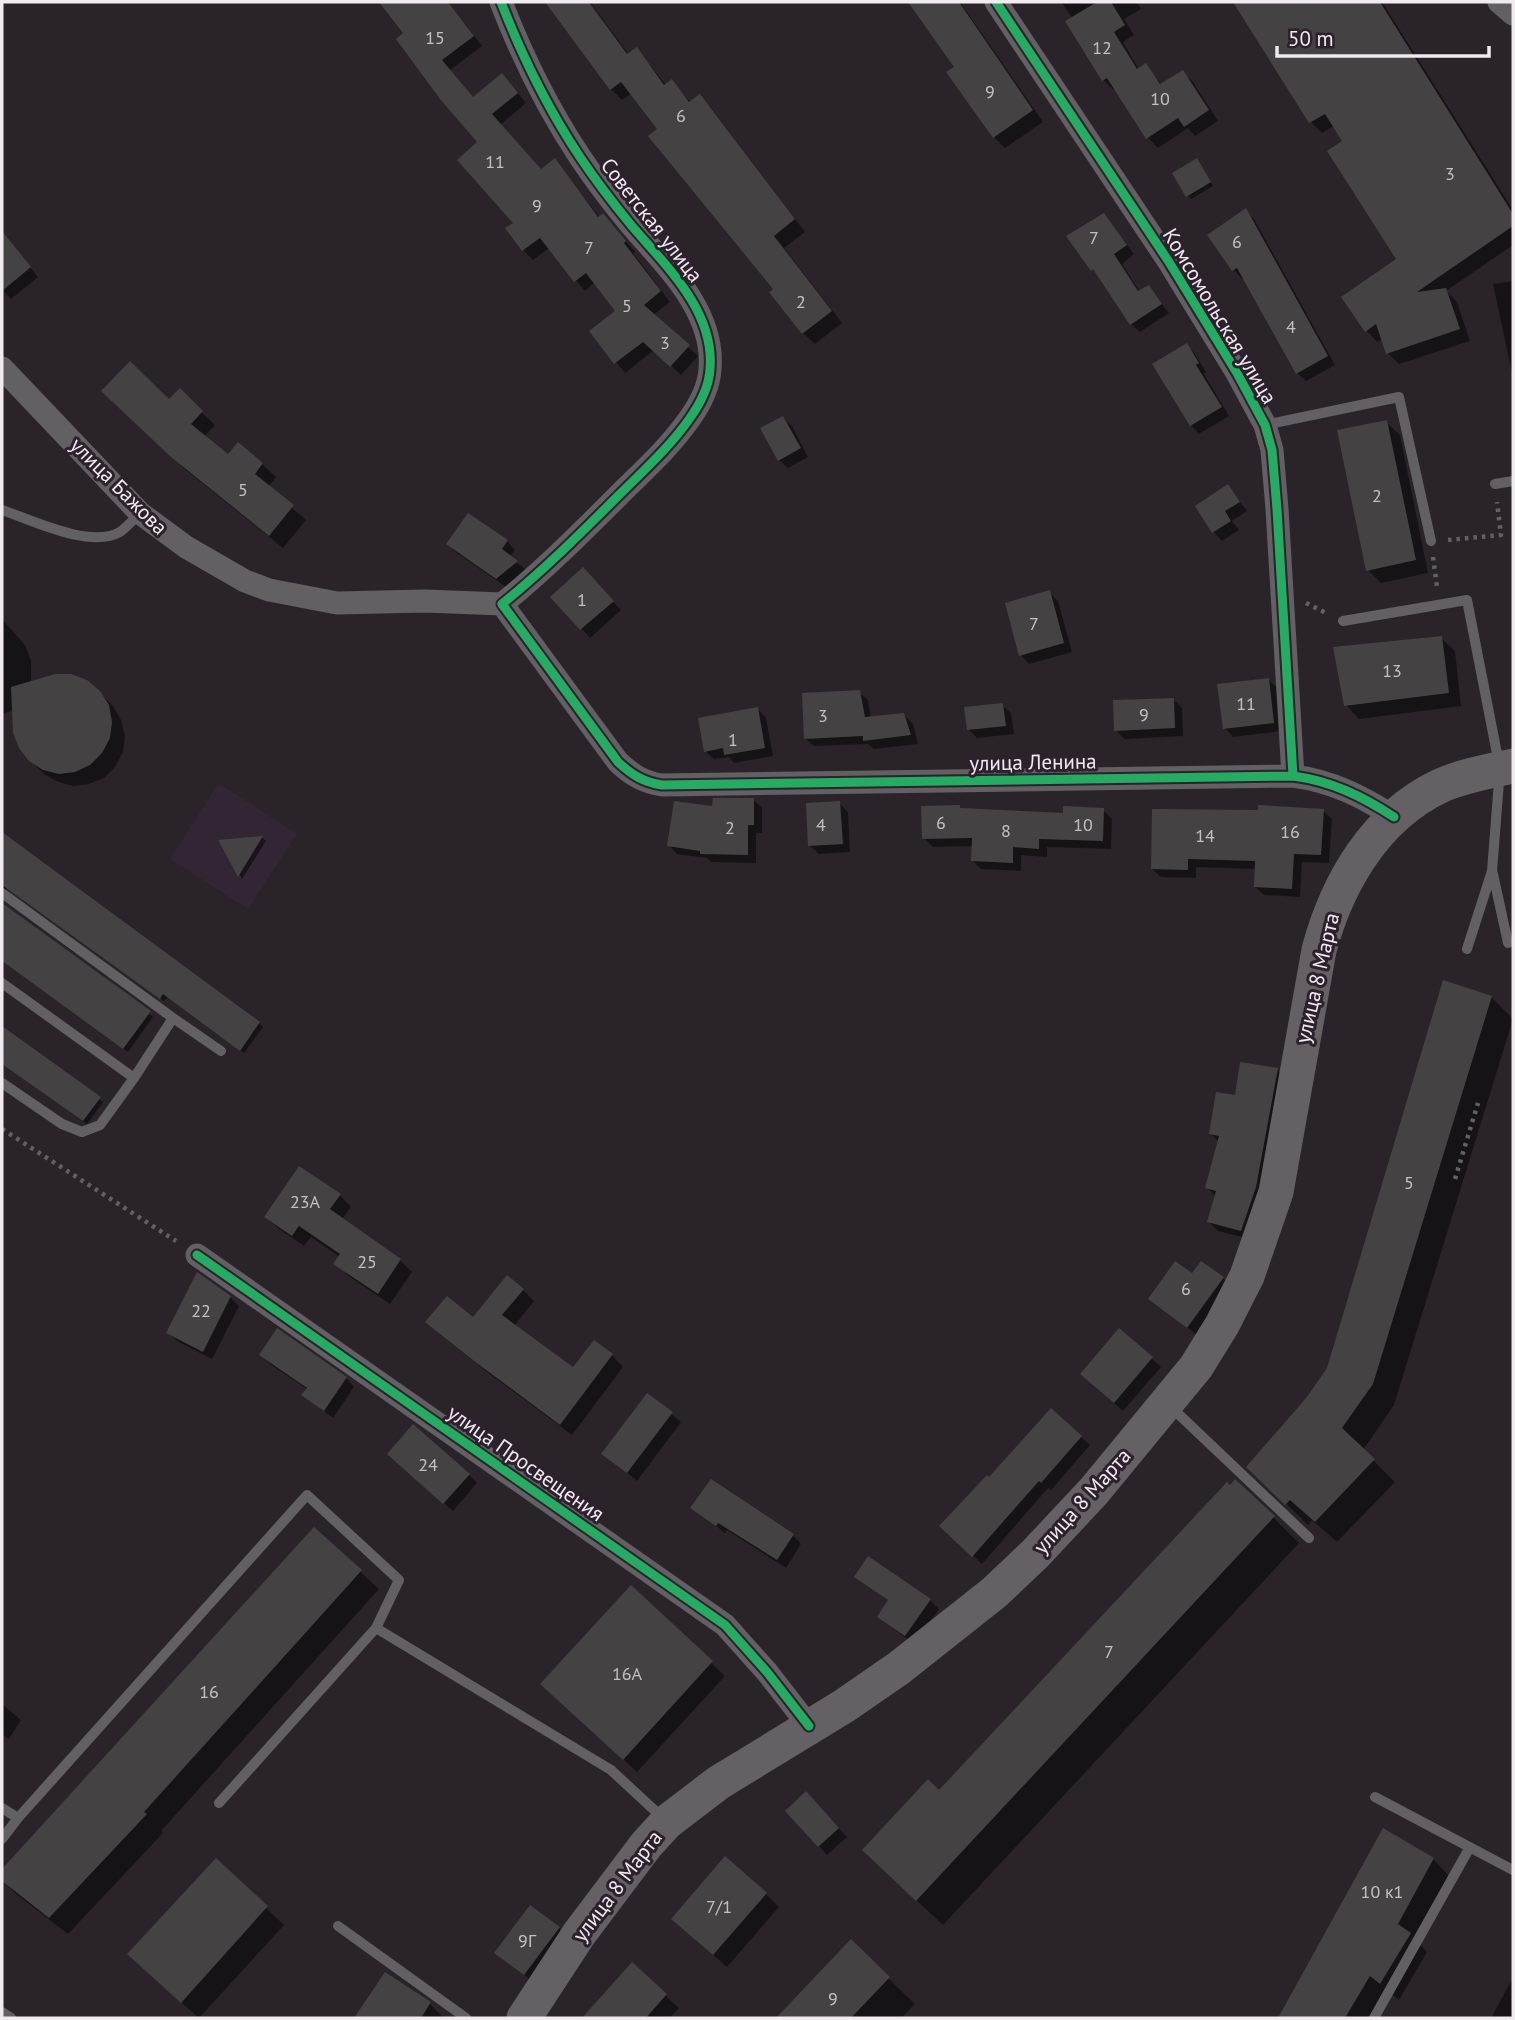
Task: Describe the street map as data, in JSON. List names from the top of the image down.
{
  "streets": {
    "main road": ["улица 8 Марта"],
    "street": [
      "Советская улица",
      "Комсомольская улица",
      "улица Бажова",
      "улица Ленина",
      "улица Просвещения"
    ]
  },
  "crossings": [
    ["Советская улица", "улица Бажова"],
    ["Советская улица", "улица Ленина"],
    ["Комсомольская улица", "улица Ленина"],
    ["улица Бажова", "улица Ленина"],
    ["улица Ленина", "улица 8 Марта"],
    ["улица 8 Марта", "улица Просвещения"]
  ],
  "house_numbers": [
    "15",
    "12",
    "9",
    "10",
    "6",
    "11",
    "3",
    "9",
    "7",
    "6",
    "7",
    "2",
    "5",
    "4",
    "3",
    "5",
    "2",
    "1",
    "7",
    "13",
    "11",
    "9",
    "3",
    "1",
    "6",
    "4",
    "10",
    "2",
    "8",
    "16",
    "14",
    "5",
    "23А",
    "25",
    "6",
    "22",
    "24",
    "7",
    "16А",
    "16",
    "10 к1",
    "7/1",
    "9Г",
    "9"
  ],
  "scale_bar": "50 m"
}
